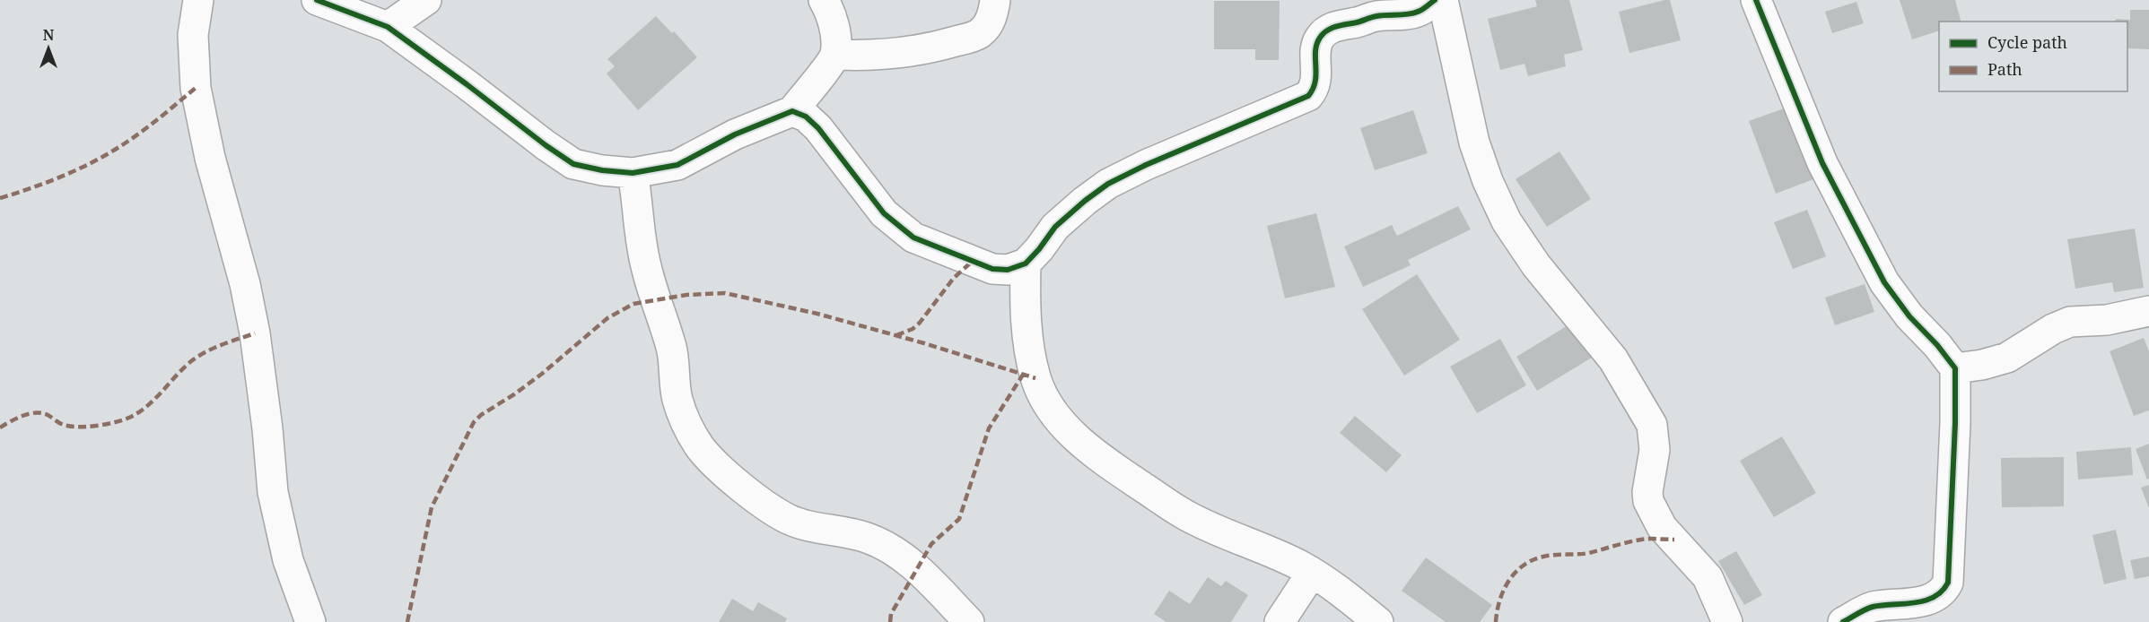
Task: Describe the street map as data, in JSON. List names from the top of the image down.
{
  "legend": ["Cycle path", "Path"],
  "north": "top"
}
